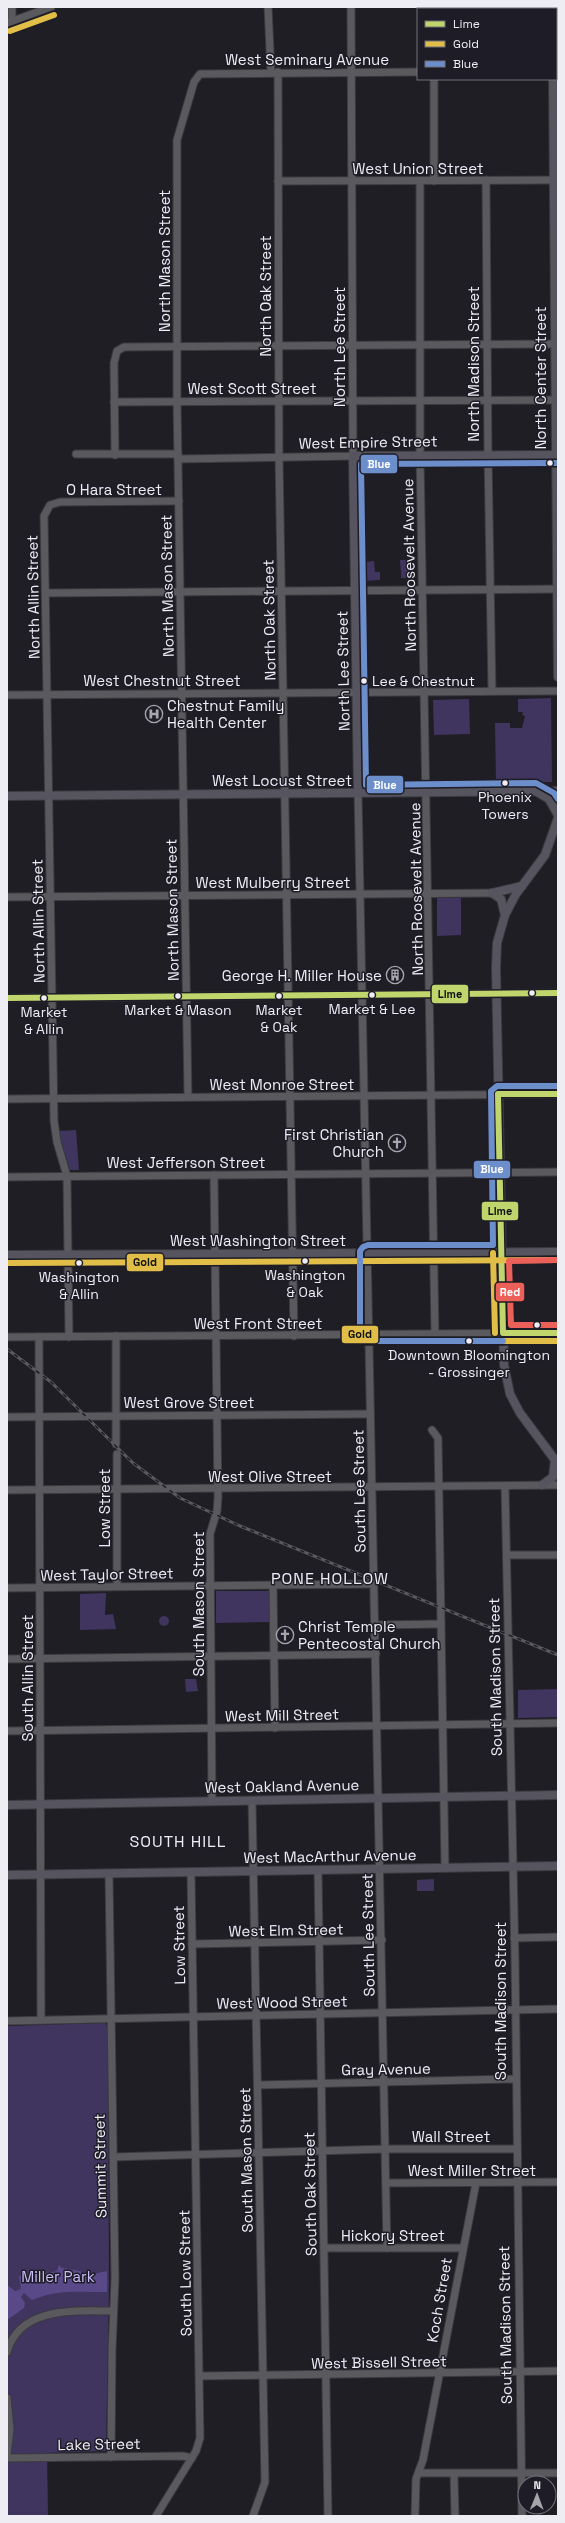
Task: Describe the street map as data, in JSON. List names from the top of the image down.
{
  "streets": {
    "main road": [
      "North Lee Street",
      "North Center Street",
      "West Empire Street",
      "West Locust Street",
      "West Washington Street",
      "West Oakland Avenue",
      "West MacArthur Avenue"
    ],
    "street": [
      "West Seminary Avenue",
      "West Union Street",
      "North Mason Street",
      "North Oak Street",
      "North Madison Street",
      "West Scott Street",
      "O Hara Street",
      "North Roosevelt Avenue",
      "North Allin Street",
      "West Chestnut Street",
      "West Mulberry Street",
      "West Monroe Street",
      "West Jefferson Street",
      "West Front Street",
      "West Grove Street",
      "West Olive Street",
      "South Lee Street",
      "Low Street",
      "West Taylor Street",
      "South Mason Street",
      "South Madison Street",
      "South Allin Street",
      "West Mill Street",
      "West Elm Street",
      "West Wood Street",
      "Gray Avenue",
      "Wall Street",
      "Summit Street",
      "West Miller Street",
      "South Oak Street",
      "Hickory Street",
      "South Low Street",
      "Koch Street",
      "West Bissell Street",
      "Lake Street"
    ]
  },
  "crossings": [
    ["West Seminary Avenue", "North Mason Street"],
    ["West Seminary Avenue", "North Oak Street"],
    ["West Seminary Avenue", "North Lee Street"],
    ["West Union Street", "North Oak Street"],
    ["West Union Street", "North Lee Street"],
    ["West Union Street", "North Madison Street"],
    ["West Union Street", "North Center Street"],
    ["West Union Street", "North Roosevelt Avenue"],
    ["North Mason Street", "West Scott Street"],
    ["North Mason Street", "West Empire Street"],
    ["North Mason Street", "O Hara Street"],
    ["North Mason Street", "West Chestnut Street"],
    ["North Mason Street", "West Locust Street"],
    ["North Mason Street", "West Mulberry Street"],
    ["North Mason Street", "West Monroe Street"],
    ["North Oak Street", "West Scott Street"],
    ["North Oak Street", "West Empire Street"],
    ["North Oak Street", "West Chestnut Street"],
    ["North Oak Street", "West Locust Street"],
    ["North Oak Street", "West Mulberry Street"],
    ["North Oak Street", "West Monroe Street"],
    ["North Oak Street", "West Jefferson Street"],
    ["North Oak Street", "West Washington Street"],
    ["North Oak Street", "West Front Street"],
    ["North Lee Street", "West Scott Street"],
    ["North Lee Street", "West Empire Street"],
    ["North Lee Street", "West Chestnut Street"],
    ["North Lee Street", "West Locust Street"],
    ["North Lee Street", "West Mulberry Street"],
    ["North Lee Street", "West Monroe Street"],
    ["North Lee Street", "West Jefferson Street"],
    ["North Lee Street", "West Washington Street"],
    ["North Lee Street", "West Front Street"],
    ["North Lee Street", "South Lee Street"],
    ["North Madison Street", "West Scott Street"],
    ["North Madison Street", "West Empire Street"],
    ["North Madison Street", "West Chestnut Street"],
    ["North Center Street", "West Scott Street"],
    ["North Center Street", "West Empire Street"],
    ["West Scott Street", "North Roosevelt Avenue"],
    ["West Empire Street", "North Roosevelt Avenue"],
    ["O Hara Street", "North Allin Street"],
    ["North Roosevelt Avenue", "West Chestnut Street"],
    ["North Roosevelt Avenue", "West Locust Street"],
    ["North Roosevelt Avenue", "West Mulberry Street"],
    ["North Roosevelt Avenue", "West Monroe Street"],
    ["North Roosevelt Avenue", "West Jefferson Street"],
    ["North Roosevelt Avenue", "West Washington Street"],
    ["North Roosevelt Avenue", "West Front Street"],
    ["North Allin Street", "West Chestnut Street"],
    ["North Allin Street", "West Locust Street"],
    ["North Allin Street", "West Mulberry Street"],
    ["North Allin Street", "West Monroe Street"],
    ["North Allin Street", "West Jefferson Street"],
    ["North Allin Street", "West Washington Street"],
    ["North Allin Street", "West Front Street"],
    ["West Front Street", "South Lee Street"],
    ["West Front Street", "South Mason Street"],
    ["West Front Street", "South Allin Street"],
    ["West Grove Street", "South Lee Street"],
    ["West Grove Street", "South Mason Street"],
    ["West Grove Street", "South Allin Street"],
    ["West Olive Street", "South Lee Street"],
    ["West Olive Street", "Low Street"],
    ["West Olive Street", "South Mason Street"],
    ["West Olive Street", "South Madison Street"],
    ["West Olive Street", "South Allin Street"],
    ["South Lee Street", "West Taylor Street"],
    ["South Lee Street", "West Mill Street"],
    ["South Lee Street", "West Oakland Avenue"],
    ["South Lee Street", "West MacArthur Avenue"],
    ["South Lee Street", "West Elm Street"],
    ["South Lee Street", "West Wood Street"],
    ["South Lee Street", "Gray Avenue"],
    ["South Lee Street", "Wall Street"],
    ["South Lee Street", "West Miller Street"],
    ["South Lee Street", "Hickory Street"],
    ["Low Street", "West Taylor Street"],
    ["Low Street", "West MacArthur Avenue"],
    ["Low Street", "West Elm Street"],
    ["Low Street", "West Wood Street"],
    ["Low Street", "South Low Street"],
    ["West Taylor Street", "South Mason Street"],
    ["West Taylor Street", "South Allin Street"],
    ["South Mason Street", "West Mill Street"],
    ["South Mason Street", "West Oakland Avenue"],
    ["South Mason Street", "West MacArthur Avenue"],
    ["South Mason Street", "West Elm Street"],
    ["South Mason Street", "West Wood Street"],
    ["South Mason Street", "Gray Avenue"],
    ["South Mason Street", "West Bissell Street"],
    ["South Madison Street", "West Mill Street"],
    ["South Madison Street", "West Oakland Avenue"],
    ["South Madison Street", "West MacArthur Avenue"],
    ["South Madison Street", "West Wood Street"],
    ["South Madison Street", "Gray Avenue"],
    ["South Madison Street", "Wall Street"],
    ["South Madison Street", "West Miller Street"],
    ["South Madison Street", "West Bissell Street"],
    ["South Allin Street", "West Mill Street"],
    ["South Allin Street", "West Oakland Avenue"],
    ["South Allin Street", "West MacArthur Avenue"],
    ["South Allin Street", "West Wood Street"],
    ["West MacArthur Avenue", "Summit Street"],
    ["West MacArthur Avenue", "South Oak Street"],
    ["West Elm Street", "South Oak Street"],
    ["West Wood Street", "Summit Street"],
    ["West Wood Street", "South Oak Street"],
    ["West Wood Street", "South Low Street"],
    ["Gray Avenue", "South Oak Street"],
    ["Summit Street", "Lake Street"],
    ["West Miller Street", "Koch Street"],
    ["South Oak Street", "Hickory Street"],
    ["South Oak Street", "West Bissell Street"],
    ["Hickory Street", "Koch Street"],
    ["South Low Street", "West Bissell Street"],
    ["South Low Street", "Lake Street"],
    ["Koch Street", "West Bissell Street"]
  ],
  "districts": ["PONE HOLLOW", "SOUTH HILL"],
  "parks": ["Miller Park"],
  "places": {
    "other": [
      "Lee & Chestnut",
      "Phoenix Towers",
      "Market & Lee",
      "Market & Mason",
      "Market & Oak",
      "Market & Allin",
      "Washington & Oak",
      "Washington & Allin",
      "Downtown Bloomington - Grossinger"
    ],
    "hospital": ["Chestnut Family Health Center"],
    "building": ["George H. Miller House"],
    "church": ["First Christian Church", "Christ Temple Pentecostal Church"]
  },
  "lines": [
    "transit line Gold",
    "transit line Blue",
    "transit line Lime",
    "transit line Red"
  ],
  "legend": ["Lime", "Gold", "Blue"],
  "north": "top"
}
